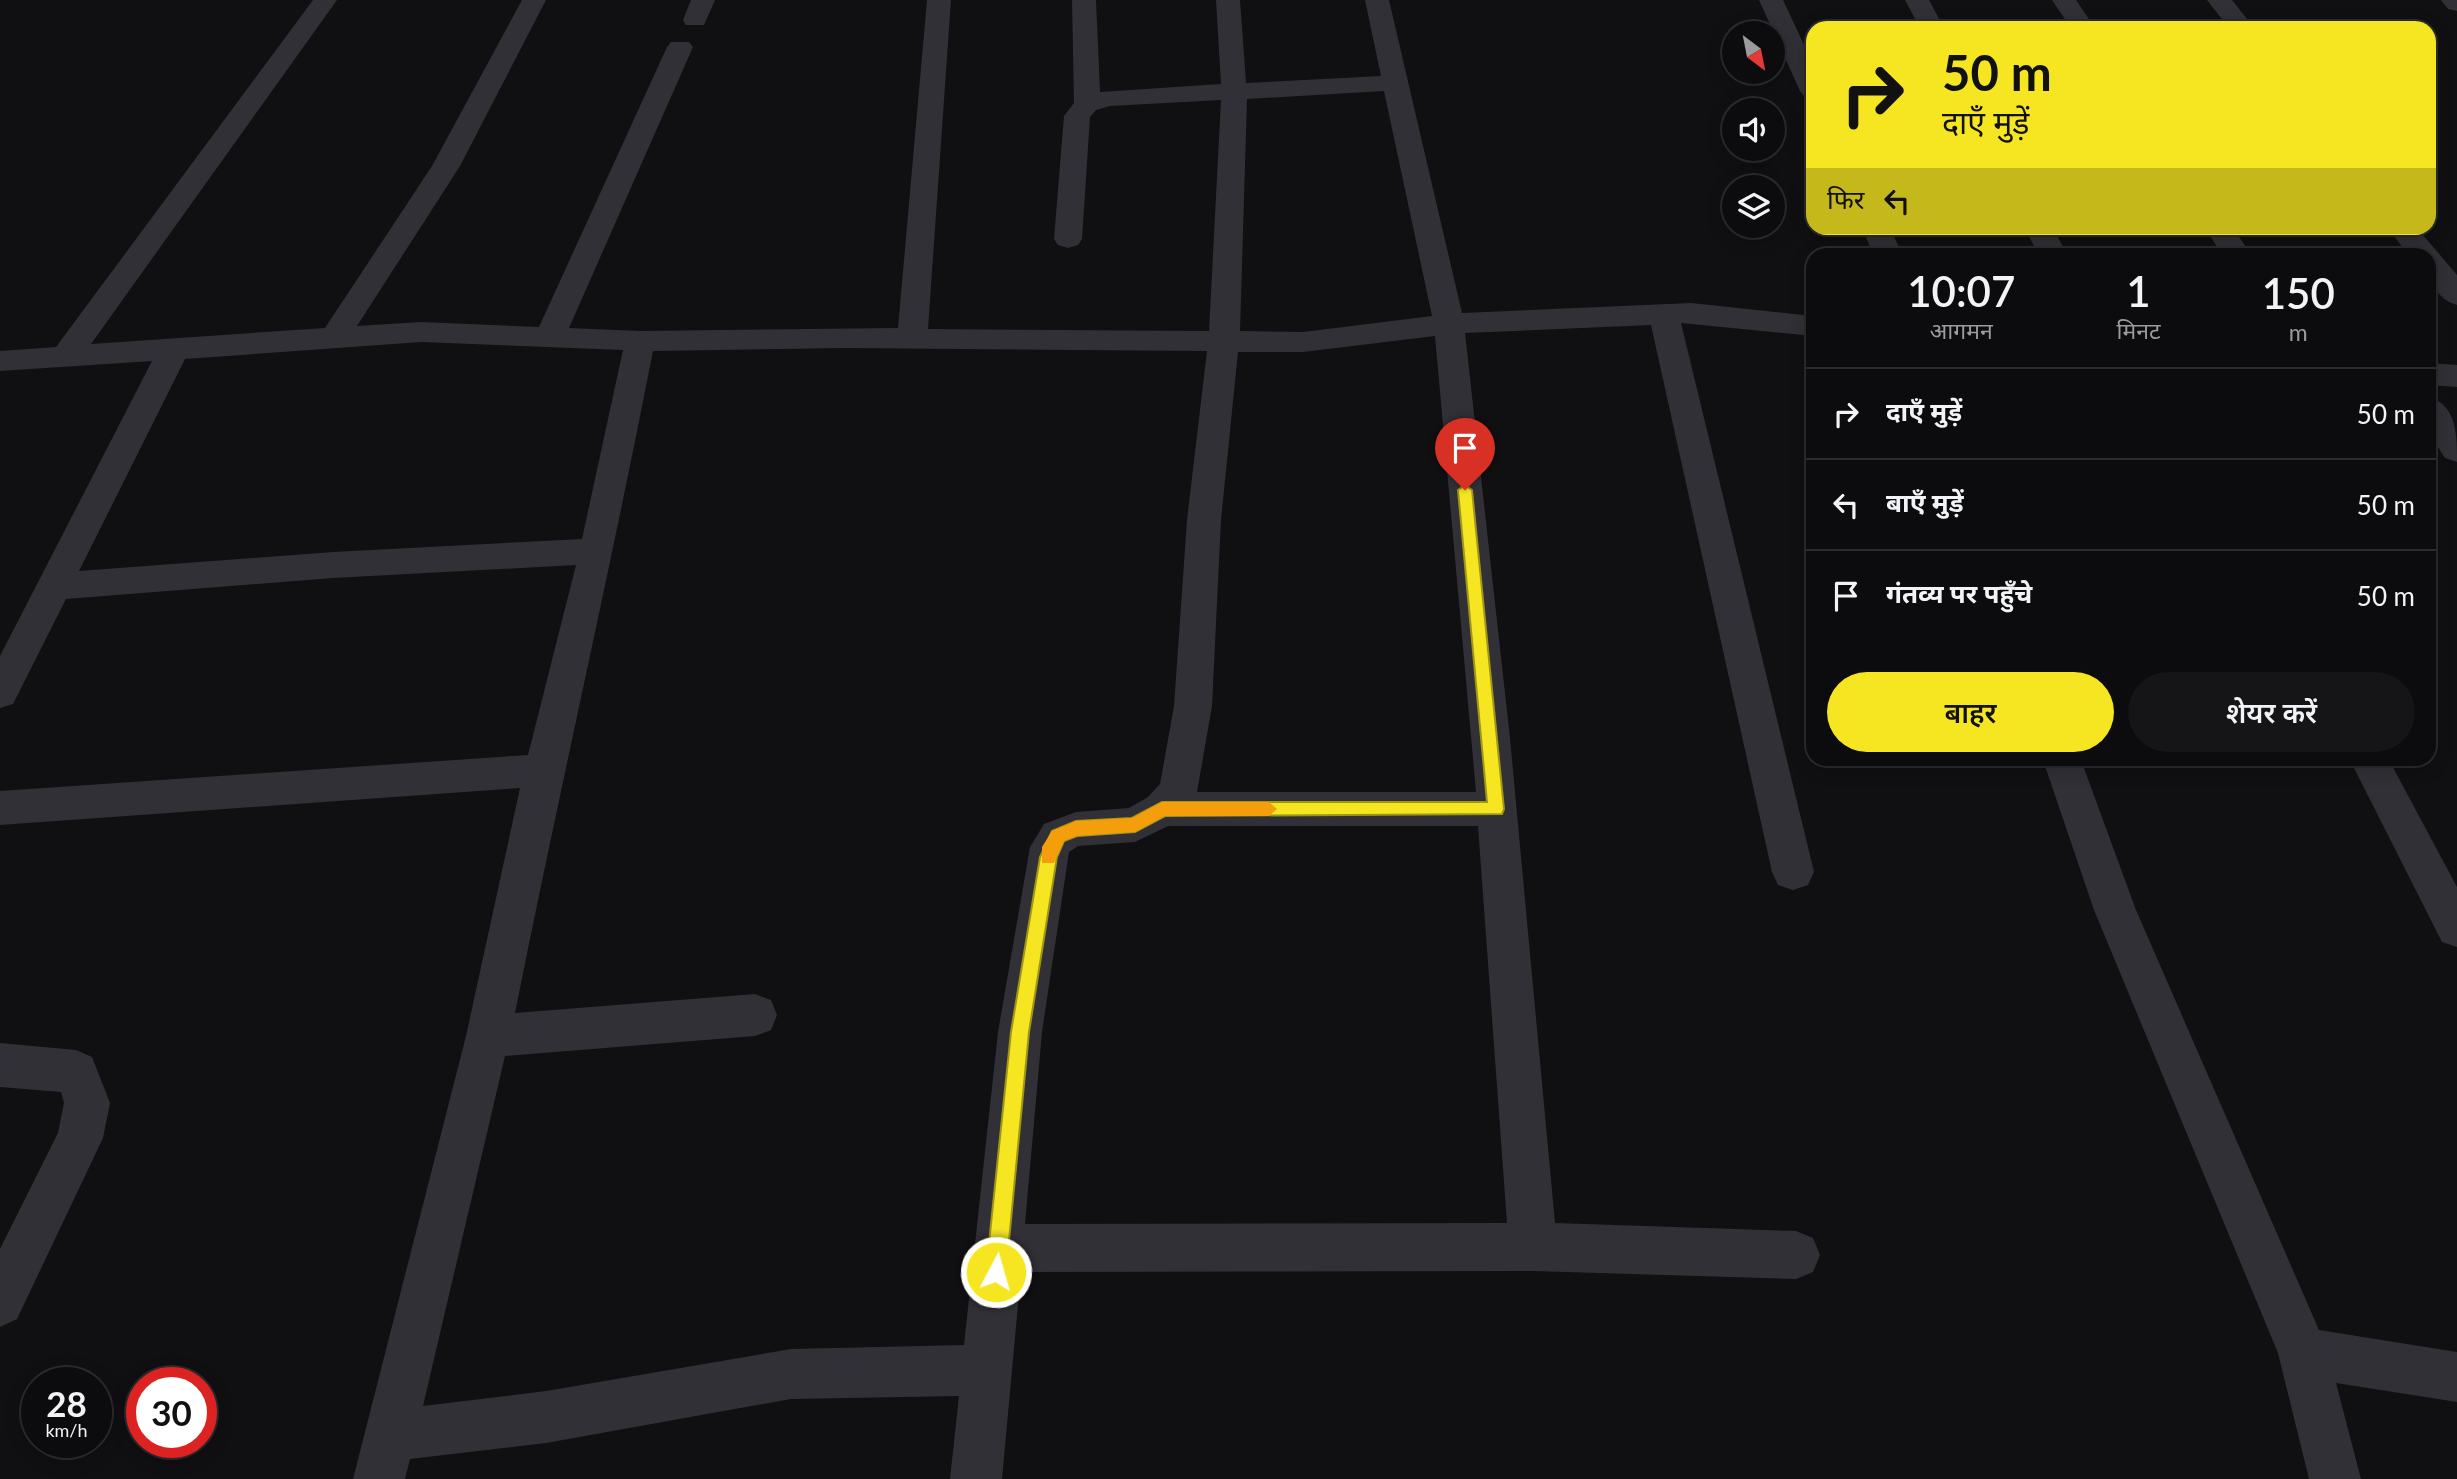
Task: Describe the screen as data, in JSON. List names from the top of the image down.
{
  "north": "bottom right",
  "page": {
    "turn": ["50 m", "दाएँ मुड़ें"],
    "then": "फिर",
    "eta": [
      "10:07",
      "आगमन",
      "1",
      "मिनट",
      "150",
      "m"
    ],
    "list": [
      {
        "name": "दाएँ मुड़ें",
        "value": "50 m"
      },
      {
        "name": "बाएँ मुड़ें",
        "value": "50 m"
      },
      {
        "name": "गंतव्य पर पहुँचे",
        "value": "50 m"
      }
    ],
    "buttons": ["बाहर", "शेयर करें"],
    "speed": "28 km/h",
    "limit": "30"
  }
}
